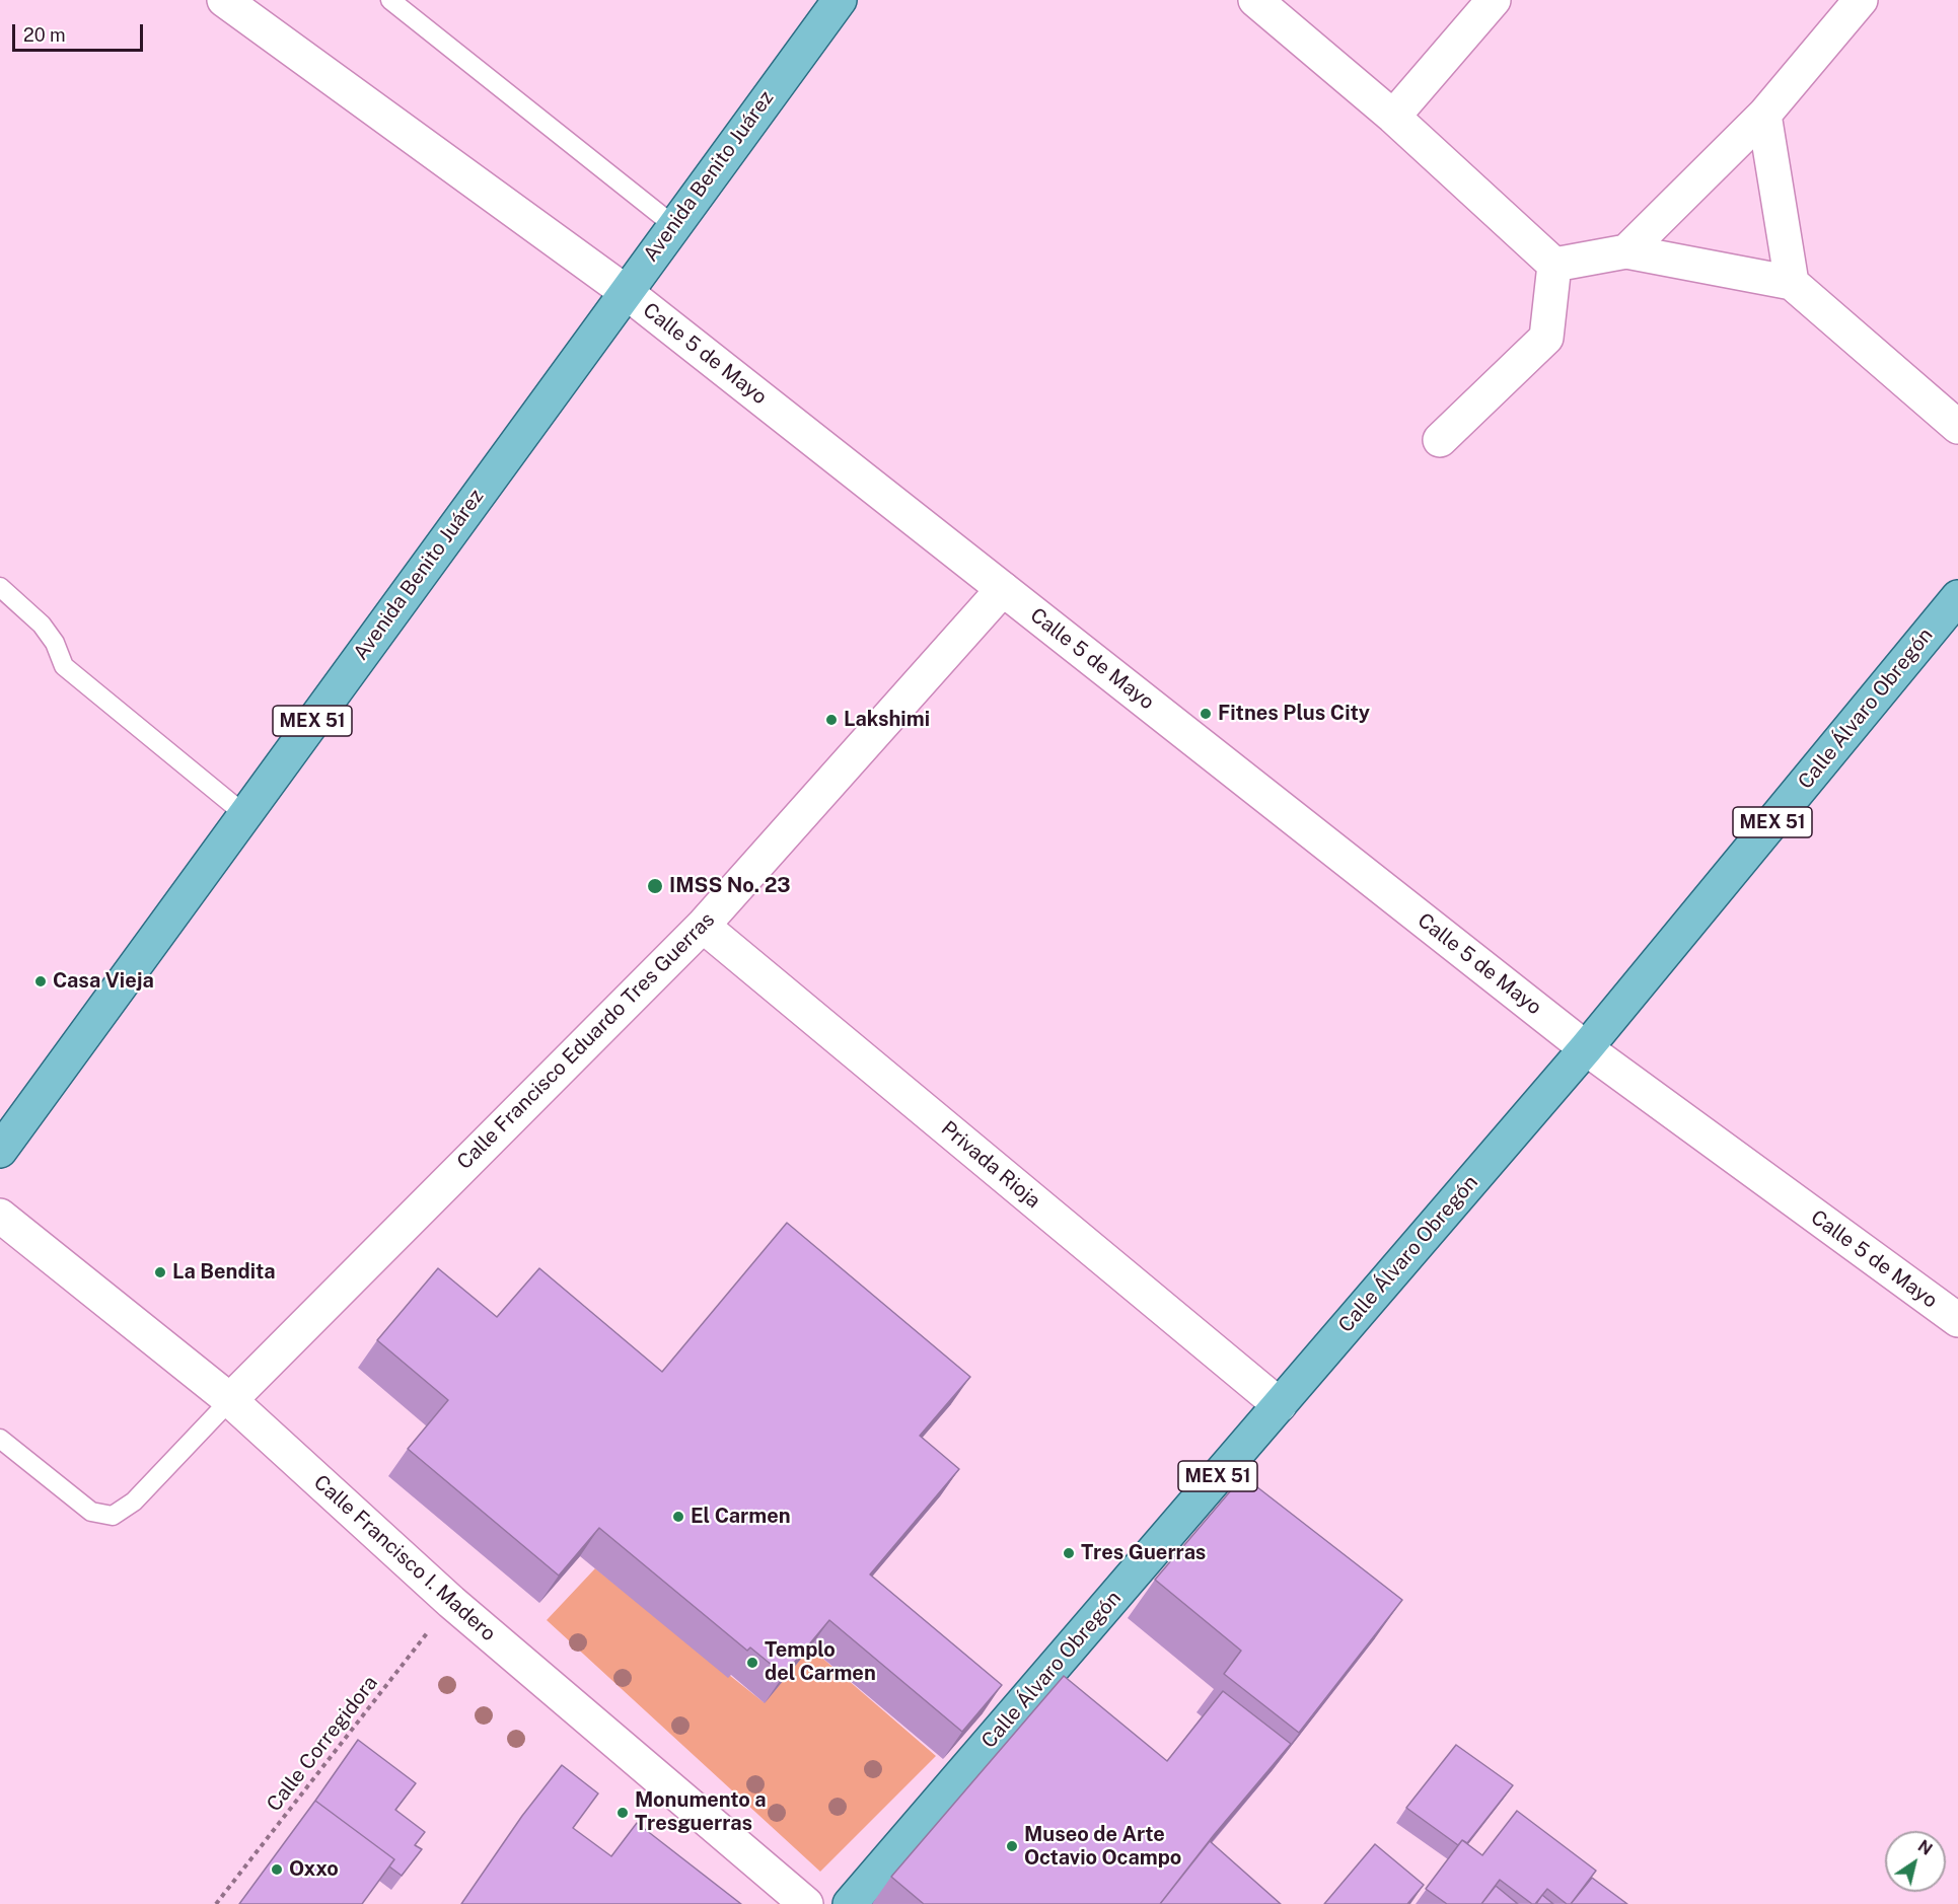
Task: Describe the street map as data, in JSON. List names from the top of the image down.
{
  "streets": {
    "main road": ["Avenida Benito Juárez", "Calle Álvaro Obregón", "MEX 51"],
    "street": [
      "Calle 5 de Mayo",
      "Calle Francisco Eduardo Tres Guerras",
      "Privada Rioja",
      "Calle Francisco I. Madero"
    ],
    "path": ["Calle Corregidora"]
  },
  "crossings": [
    ["Avenida Benito Juárez", "Calle 5 de Mayo"],
    ["Calle 5 de Mayo", "Calle Álvaro Obregón"],
    ["Calle 5 de Mayo", "Calle Francisco Eduardo Tres Guerras"],
    ["Calle Álvaro Obregón", "Privada Rioja"],
    ["Calle Francisco Eduardo Tres Guerras", "Privada Rioja"],
    ["Calle Francisco Eduardo Tres Guerras", "Calle Francisco I. Madero"],
    ["Calle Francisco I. Madero", "Calle Corregidora"]
  ],
  "places": [
    "Fitnes Plus City",
    "Lakshimi",
    "IMSS No. 23",
    "Casa Vieja",
    "La Bendita",
    "El Carmen",
    "Tres Guerras",
    "Templo del Carmen",
    "Monumento a Tresguerras",
    "Museo de Arte Octavio Ocampo",
    "Oxxo"
  ],
  "scale_bar": "20 m",
  "north": "top right"
}
